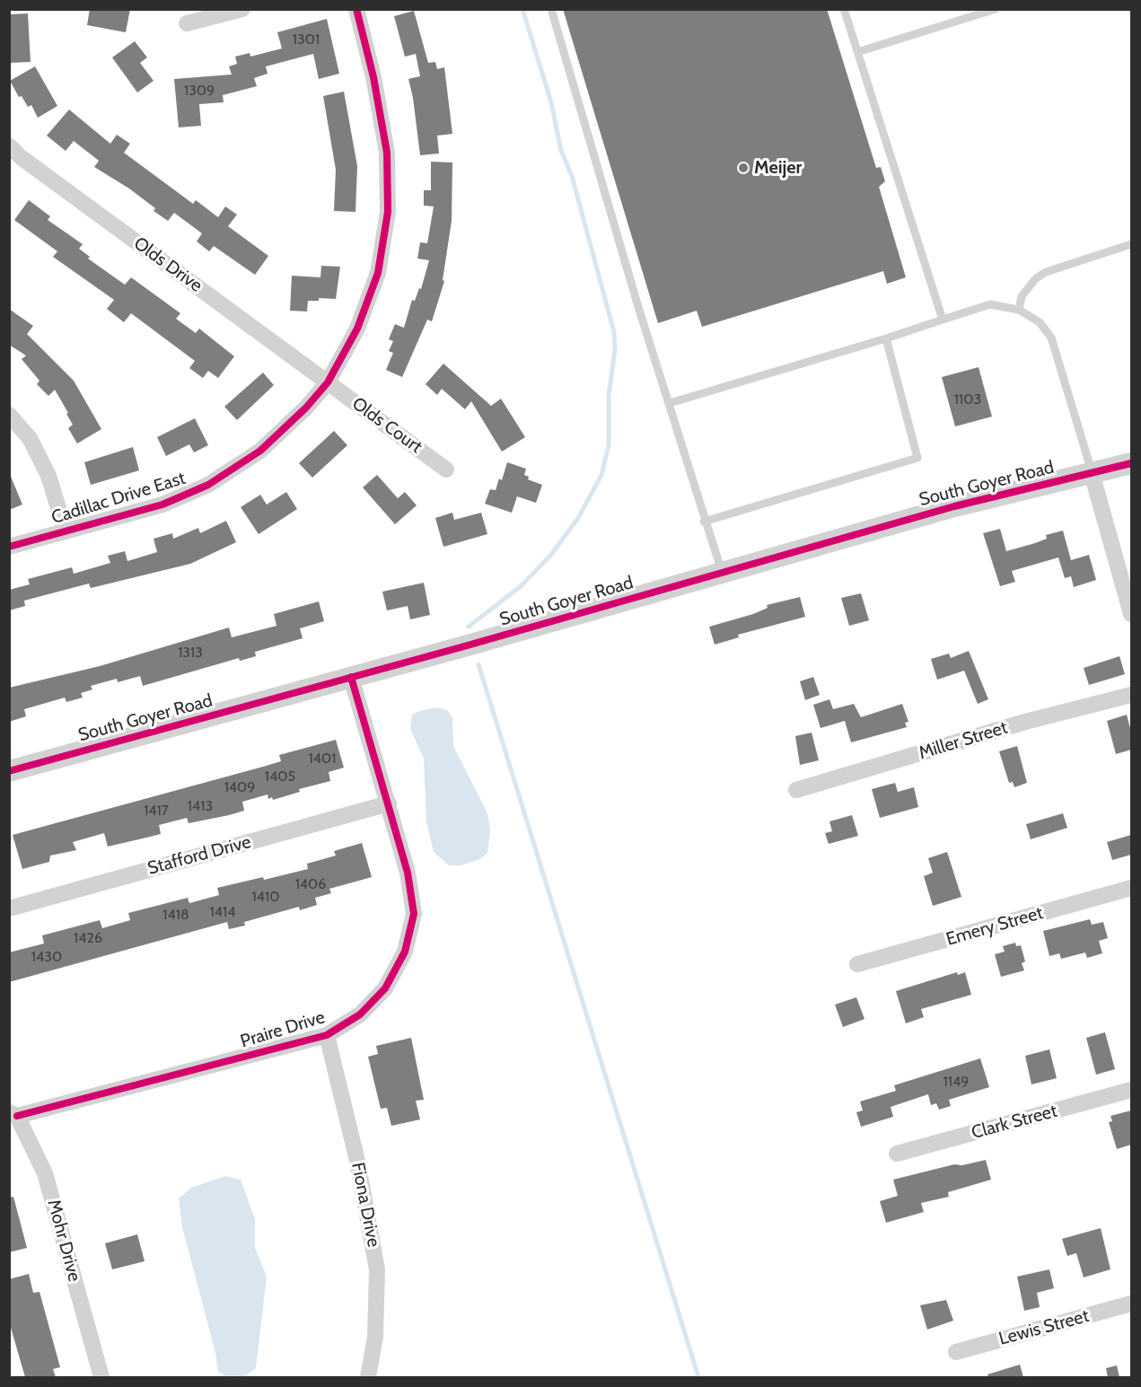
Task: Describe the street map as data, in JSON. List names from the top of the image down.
{
  "streets": {
    "street": [
      "Olds Drive",
      "Olds Court",
      "South Goyer Road",
      "Cadillac Drive East",
      "Miller Street",
      "Stafford Drive",
      "Emery Street",
      "Praire Drive",
      "Clark Street",
      "Fiona Drive",
      "Mohr Drive",
      "Lewis Street"
    ]
  },
  "crossings": [
    ["Olds Drive", "Olds Court"],
    ["Olds Drive", "Cadillac Drive East"],
    ["Olds Court", "Cadillac Drive East"],
    ["South Goyer Road", "Praire Drive"],
    ["Stafford Drive", "Praire Drive"],
    ["Praire Drive", "Fiona Drive"],
    ["Praire Drive", "Mohr Drive"]
  ],
  "places": ["Meijer"],
  "house_numbers": [
    "1301",
    "1309",
    "1103",
    "1313",
    "1401",
    "1405",
    "1409",
    "1413",
    "1417",
    "1406",
    "1410",
    "1414",
    "1418",
    "1426",
    "1430",
    "1149"
  ]
}
